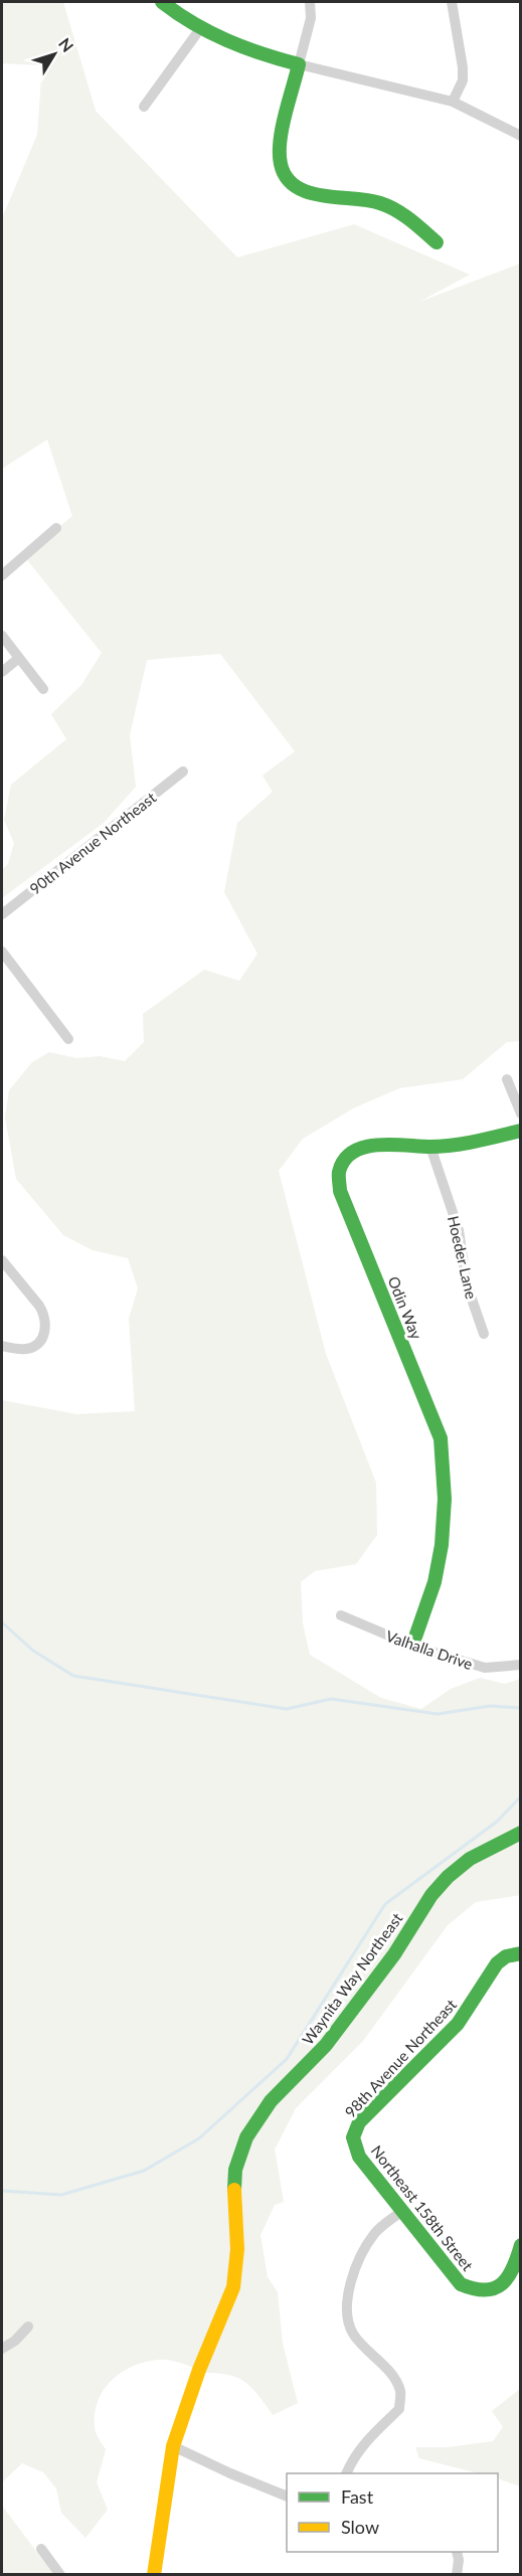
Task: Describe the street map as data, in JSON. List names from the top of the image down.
{
  "streets": {
    "street": [
      "90th Avenue Northeast",
      "Hoeder Lane",
      "Odin Way",
      "Valhalla Drive",
      "Waynita Way Northeast",
      "98th Avenue Northeast",
      "Northeast 158th Street"
    ]
  },
  "crossings": [
    ["Hoeder Lane", "Odin Way"],
    ["Odin Way", "Valhalla Drive"],
    ["98th Avenue Northeast", "Northeast 158th Street"]
  ],
  "legend": ["Fast", "Slow"],
  "north": "top right"
}
